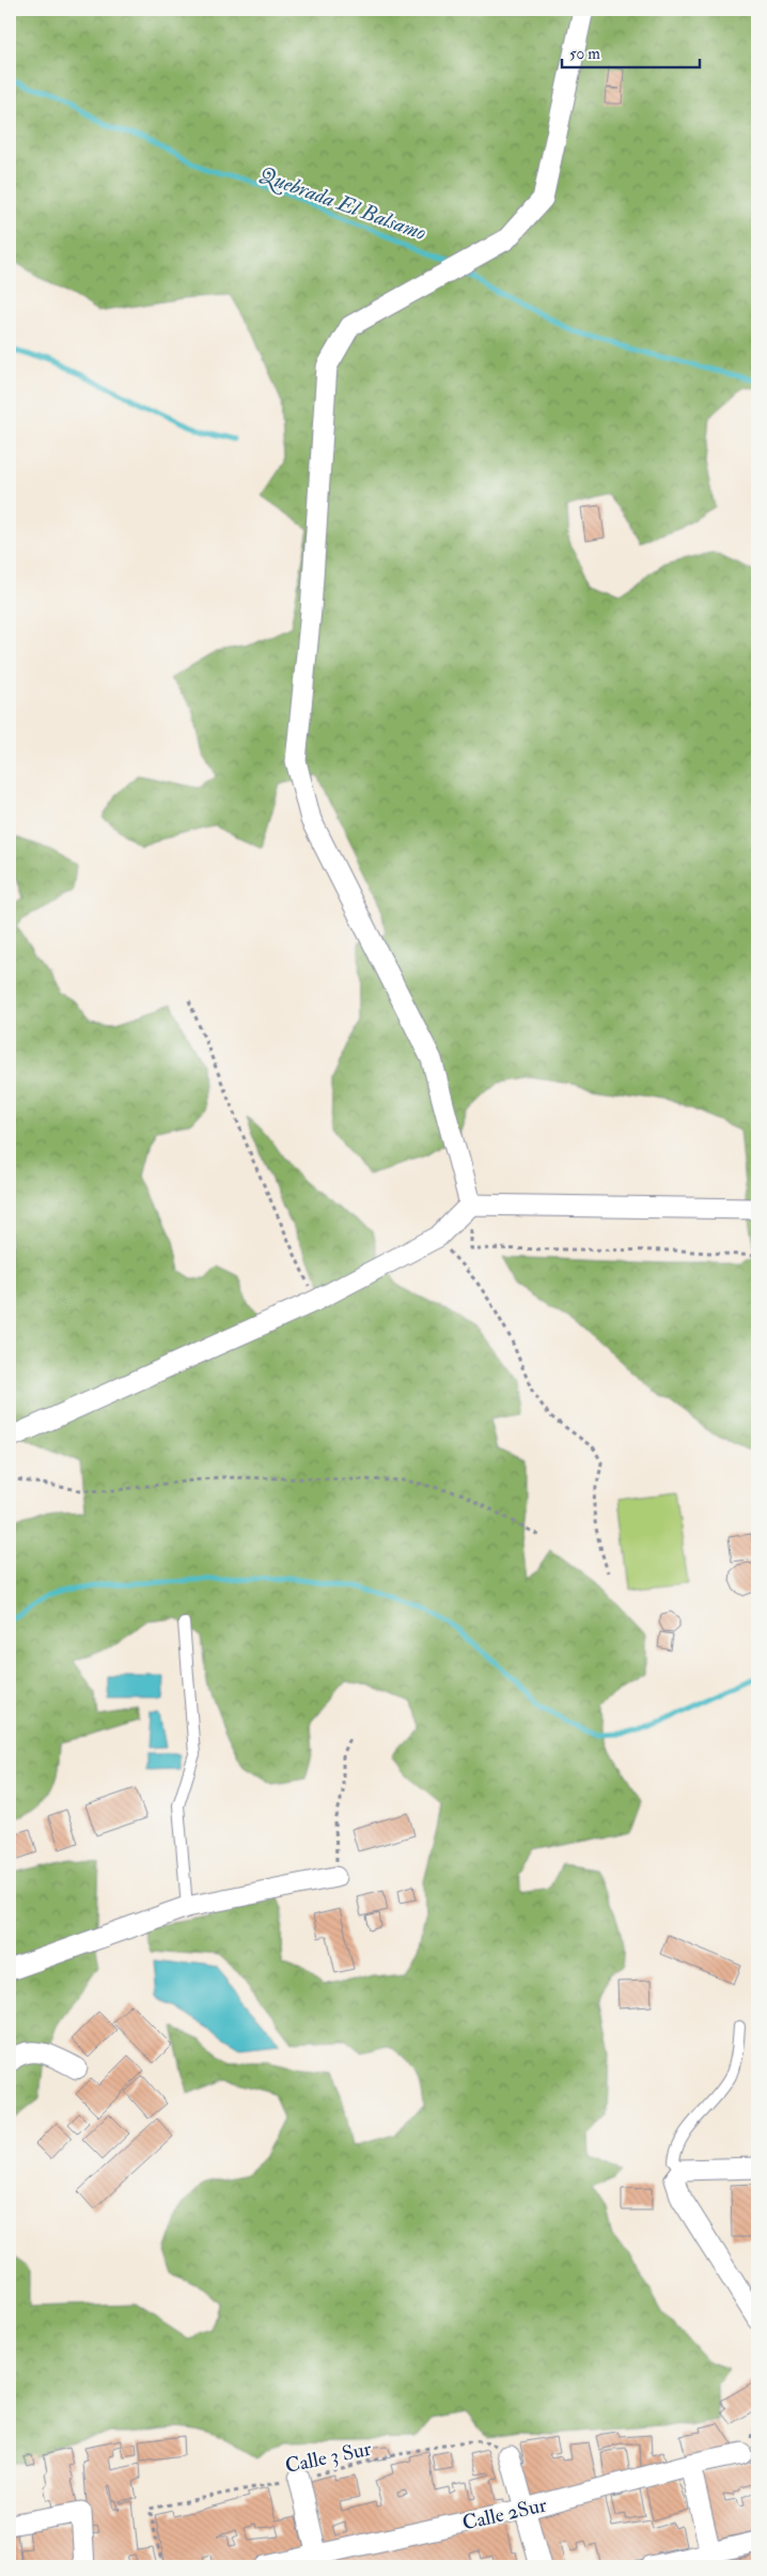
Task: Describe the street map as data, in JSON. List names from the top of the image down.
{
  "streets": {
    "street": ["Calle 2Sur"],
    "path": ["Calle 3 Sur"]
  },
  "water": ["Quebrada El Balsamo"],
  "scale_bar": "50 m"
}
